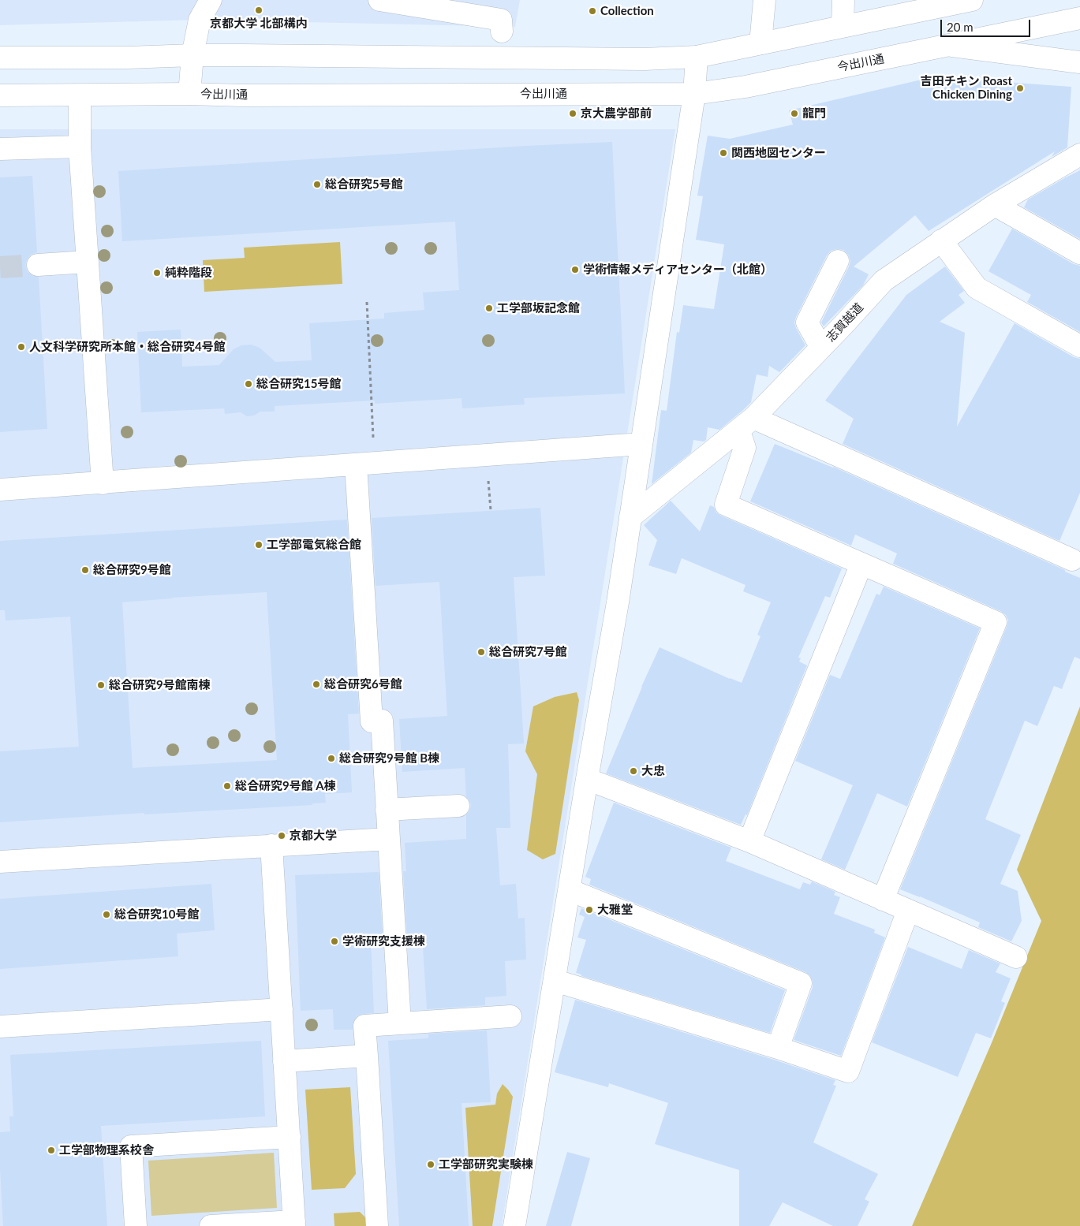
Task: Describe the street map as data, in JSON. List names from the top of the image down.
{
  "streets": {
    "street": ["今出川通", "志賀越道"]
  },
  "places": [
    "京都大学 北部構内",
    "Collection",
    "吉田チキン Roast Chicken Dining",
    "京大農学部前",
    "龍門",
    "関西地図センター",
    "総合研究5号館",
    "学術情報メディアセンター（北館）",
    "純粋階段",
    "工学部坂記念館",
    "人文科学研究所本館・総合研究4号館",
    "総合研究15号館",
    "工学部電気総合館",
    "総合研究9号館",
    "総合研究7号館",
    "総合研究6号館",
    "総合研究9号館南棟",
    "総合研究9号館 B棟",
    "大忠",
    "総合研究9号館 A棟",
    "京都大学",
    "大雅堂",
    "総合研究10号館",
    "学術研究支援棟",
    "工学部物理系校舎",
    "工学部研究実験棟"
  ],
  "scale_bar": "20 m"
}
